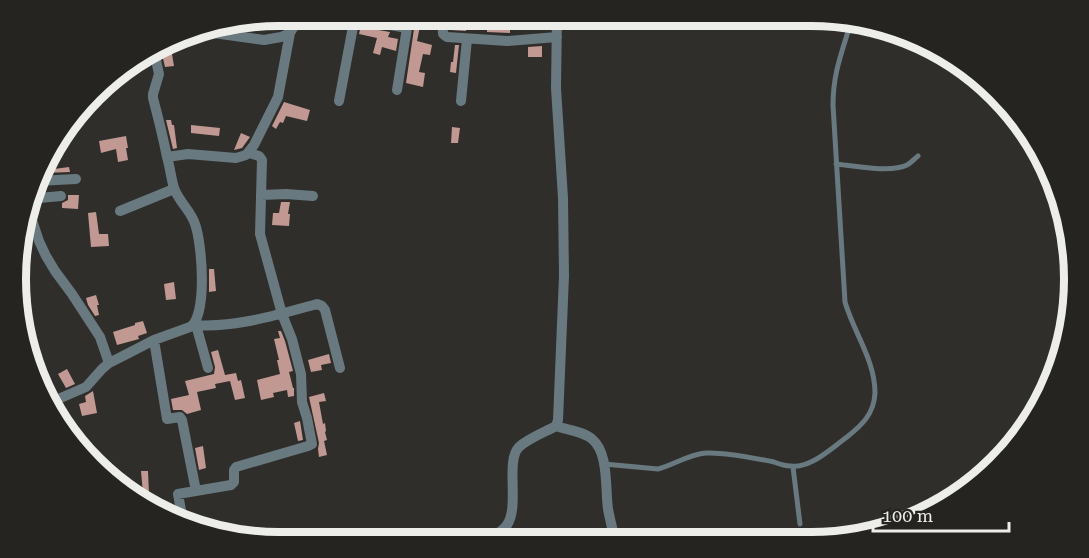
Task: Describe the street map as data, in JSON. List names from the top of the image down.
{
  "scale_bar": "100 m"
}
